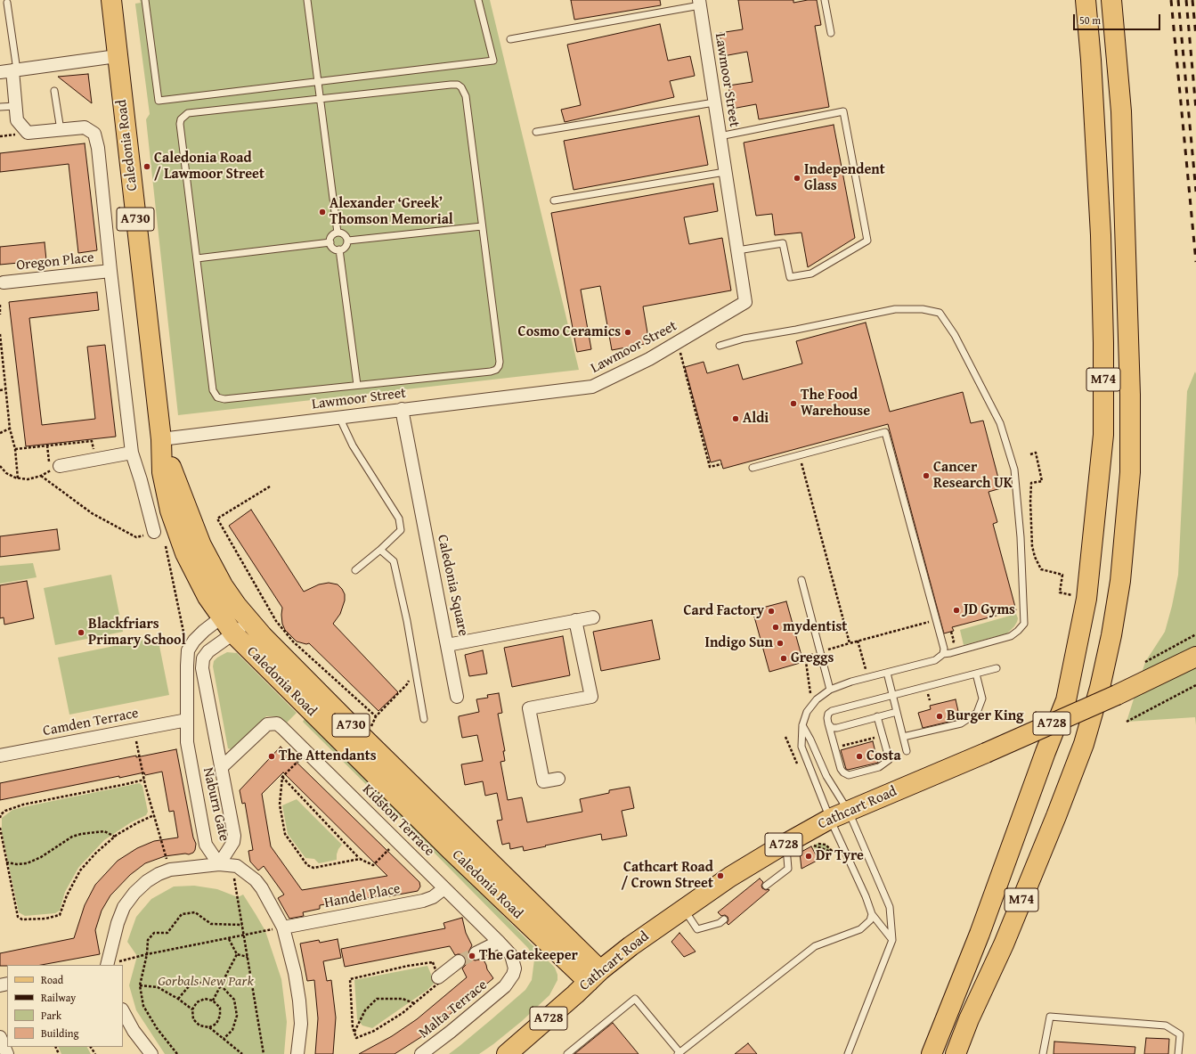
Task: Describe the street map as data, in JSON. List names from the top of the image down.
{
  "streets": {
    "main road": [
      "Caledonia Road",
      "A730",
      "M74",
      "A728",
      "Cathcart Road"
    ],
    "street": [
      "Lawmoor Street",
      "Oregon Place",
      "Caledonia Square",
      "Camden Terrace",
      "Naburn Gate",
      "Kidston Terrace",
      "Handel Place",
      "Malta Terrace"
    ]
  },
  "crossings": [
    ["Lawmoor Street", "Caledonia Road"],
    ["Lawmoor Street", "Caledonia Square"],
    ["Caledonia Road", "Naburn Gate"],
    ["Caledonia Road", "Cathcart Road"],
    ["Camden Terrace", "Naburn Gate"],
    ["Naburn Gate", "Kidston Terrace"],
    ["Kidston Terrace", "Handel Place"],
    ["Kidston Terrace", "Malta Terrace"]
  ],
  "parks": ["Gorbals New Park"],
  "places": [
    "Caledonia Road / Lawmoor Street",
    "Independent Glass",
    "Alexander ‘Greek’ Thomson Memorial",
    "Cosmo Ceramics",
    "The Food Warehouse",
    "Aldi",
    "Cancer Research UK",
    "JD Gyms",
    "Card Factory",
    "mydentist",
    "Blackfriars Primary School",
    "Indigo Sun",
    "Greggs",
    "Burger King",
    "The Attendants",
    "Costa",
    "Dr Tyre",
    "Cathcart Road / Crown Street",
    "The Gatekeeper"
  ],
  "legend": [
    "Road",
    "Railway",
    "Park",
    "Building"
  ],
  "scale_bar": "50 m"
}
